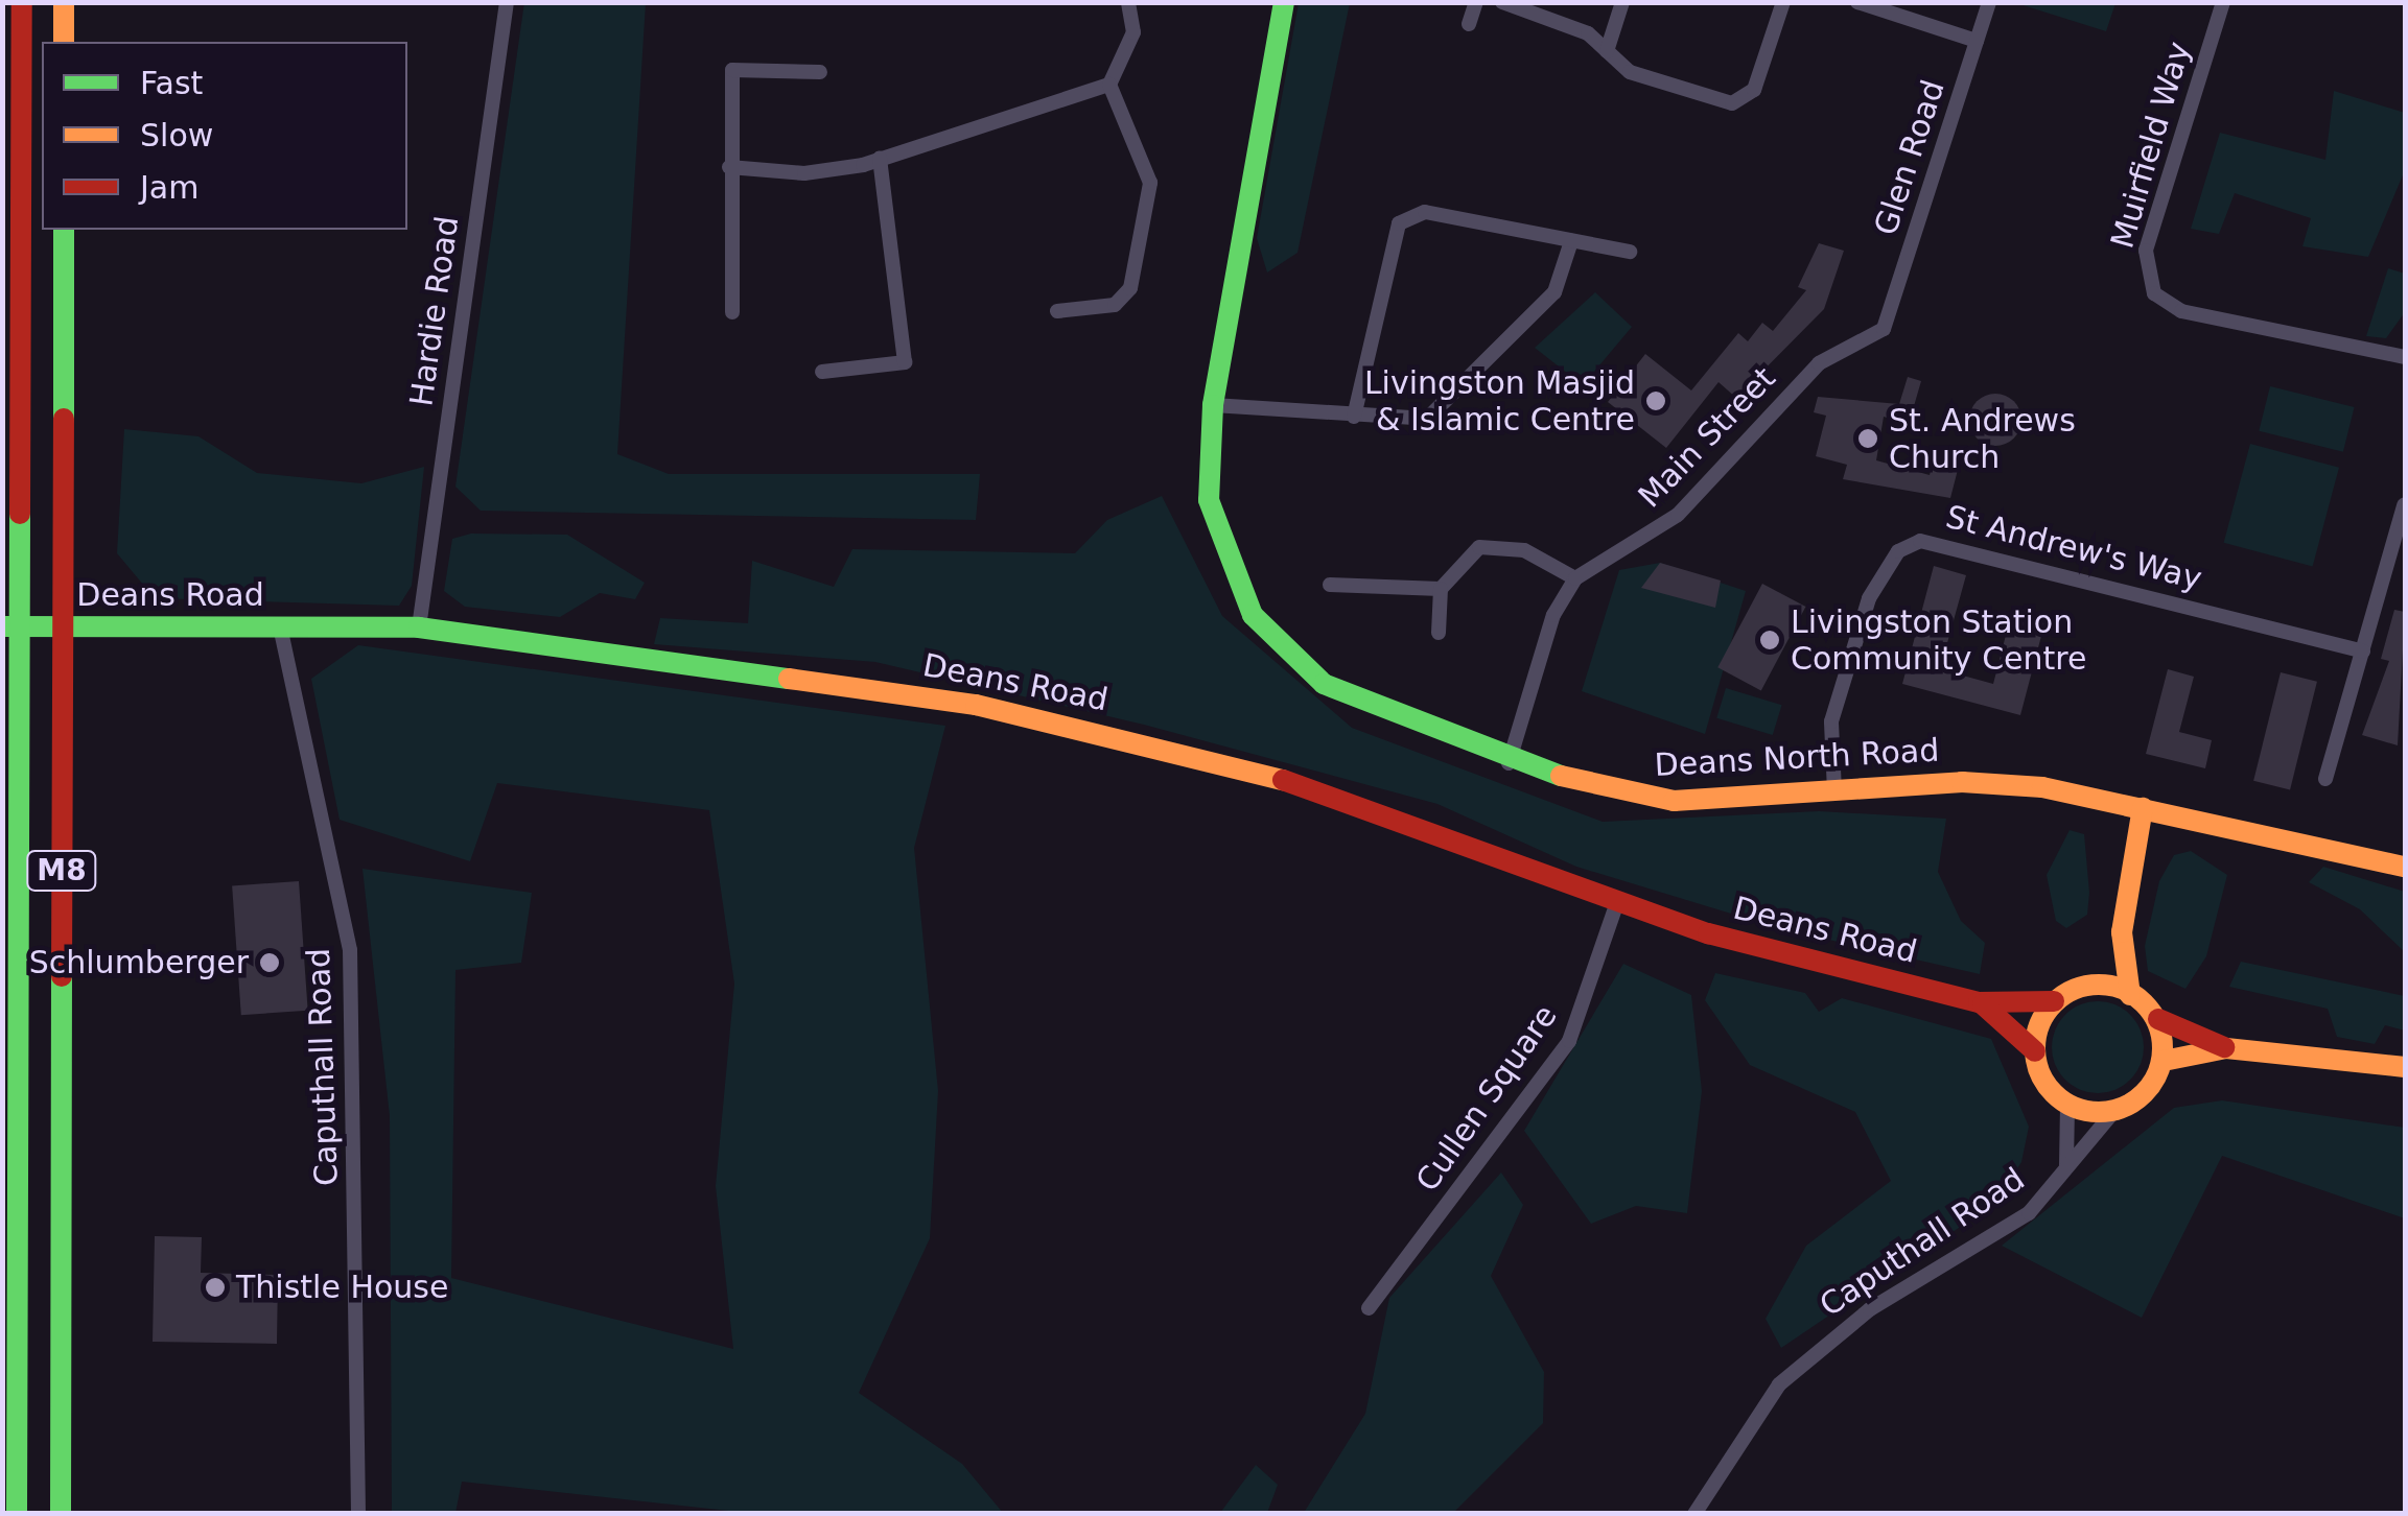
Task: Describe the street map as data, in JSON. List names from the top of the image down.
{
  "streets": {
    "main road": ["Deans Road", "Deans North Road", "M8"],
    "street": [
      "Muirfield Way",
      "Glen Road",
      "Hardie Road",
      "Main Street",
      "St Andrew's Way",
      "Caputhall Road",
      "Cullen Square"
    ]
  },
  "crossings": [
    ["Glen Road", "Main Street"],
    ["Hardie Road", "Deans Road"],
    ["Main Street", "Deans North Road"],
    ["St Andrew's Way", "Deans North Road"],
    ["Deans Road", "Caputhall Road"],
    ["Deans Road", "Cullen Square"]
  ],
  "places": [
    "Livingston Masjid & Islamic Centre",
    "St. Andrews Church",
    "Livingston Station Community Centre",
    "Schlumberger",
    "Thistle House"
  ],
  "legend": ["Fast", "Slow", "Jam"]
}
